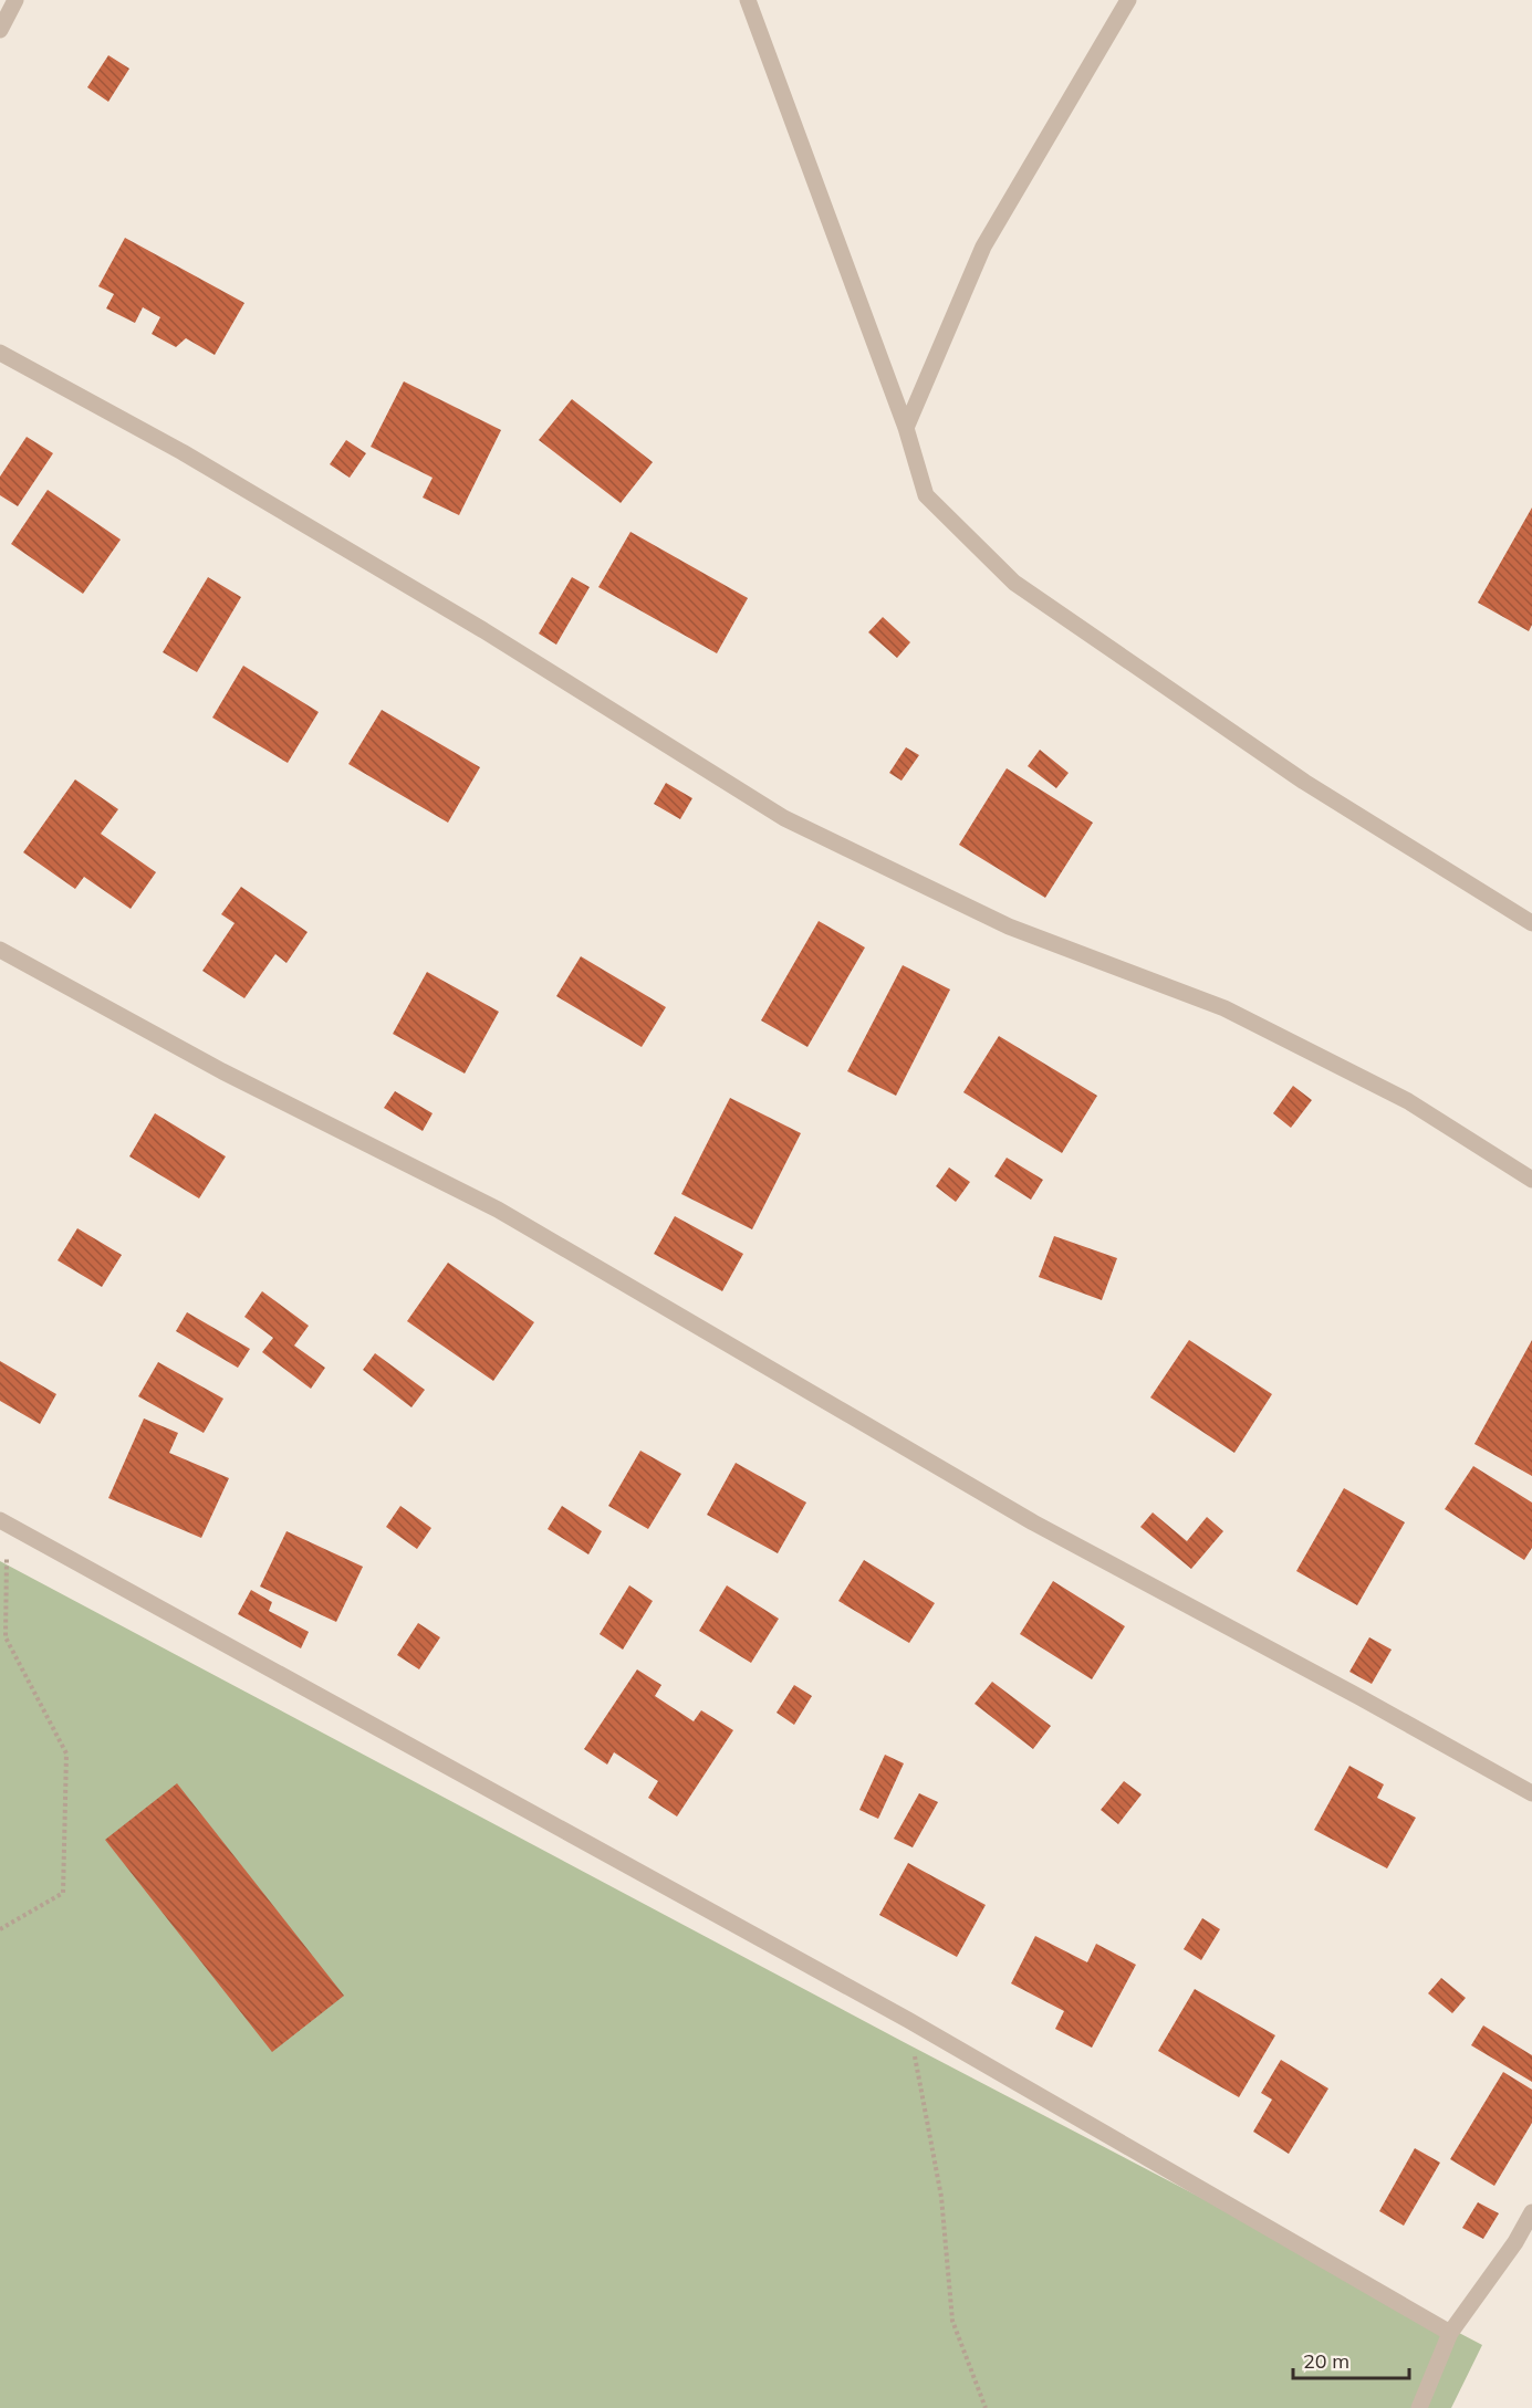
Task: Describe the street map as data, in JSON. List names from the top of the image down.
{
  "scale_bar": "20 m"
}
